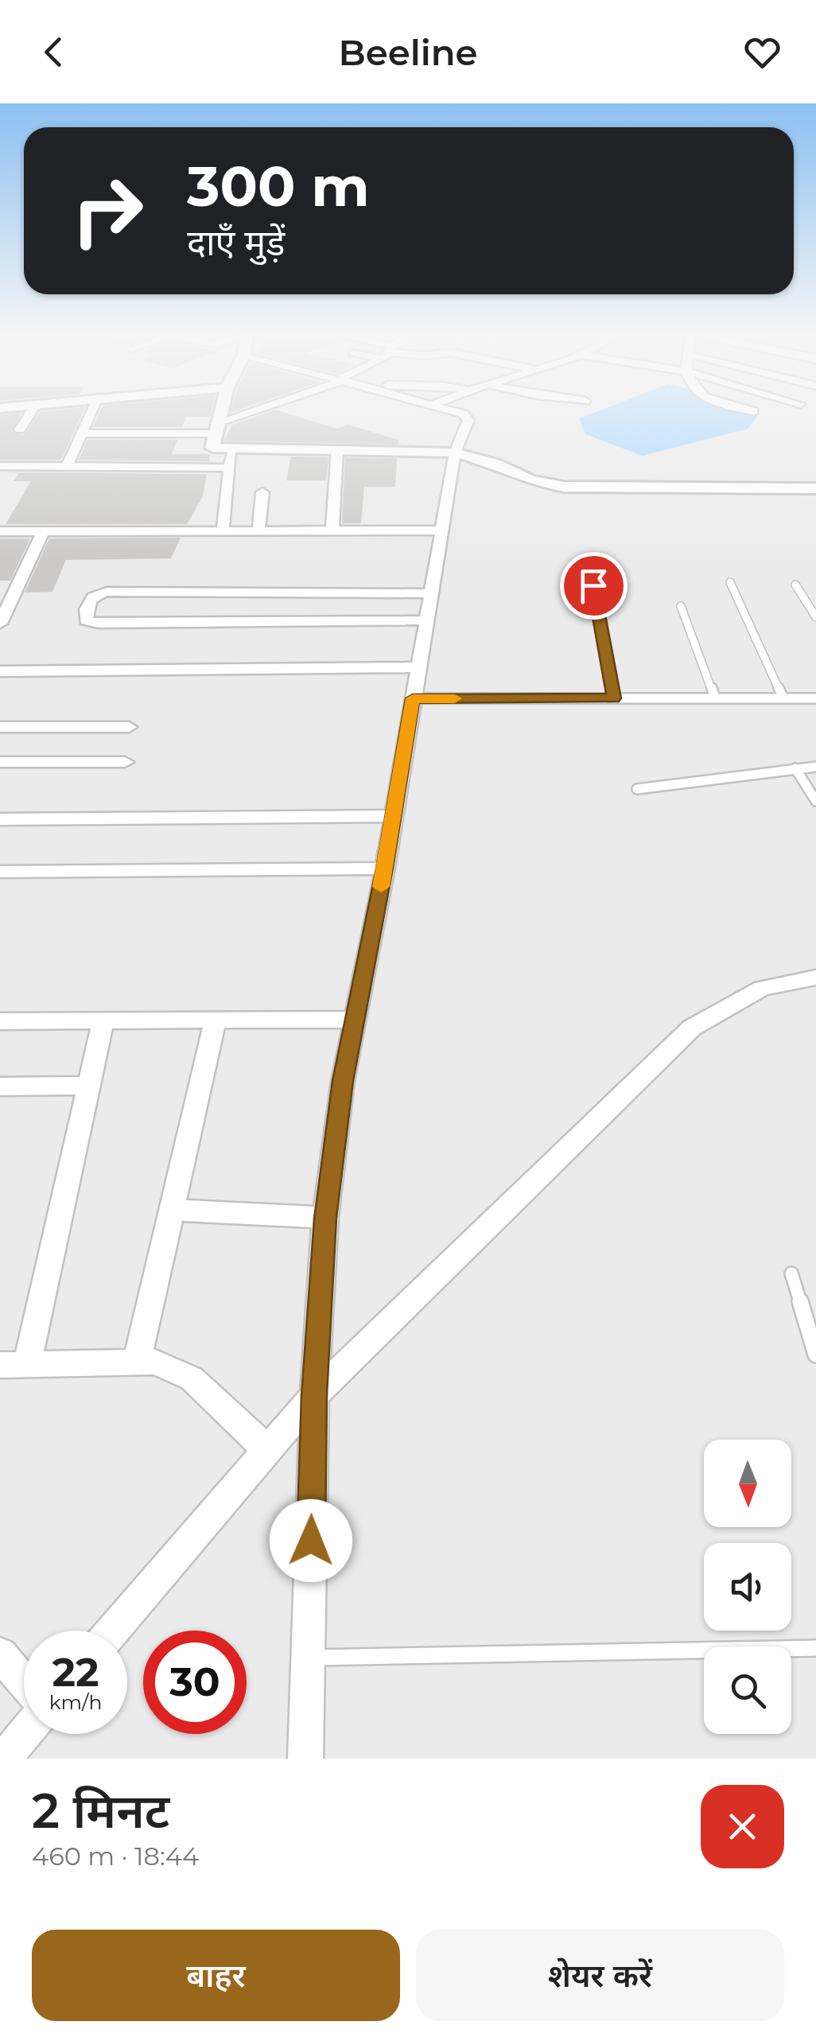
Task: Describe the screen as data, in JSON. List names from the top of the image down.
{
  "north": "bottom",
  "page": {
    "header": "Beeline",
    "turn": ["300 m", "दाएँ मुड़ें"],
    "speed": "22 km/h",
    "limit": "30",
    "heading": ["2 मिनट", "460 m · 18:44"],
    "buttons": ["बाहर", "शेयर करें"]
  }
}
